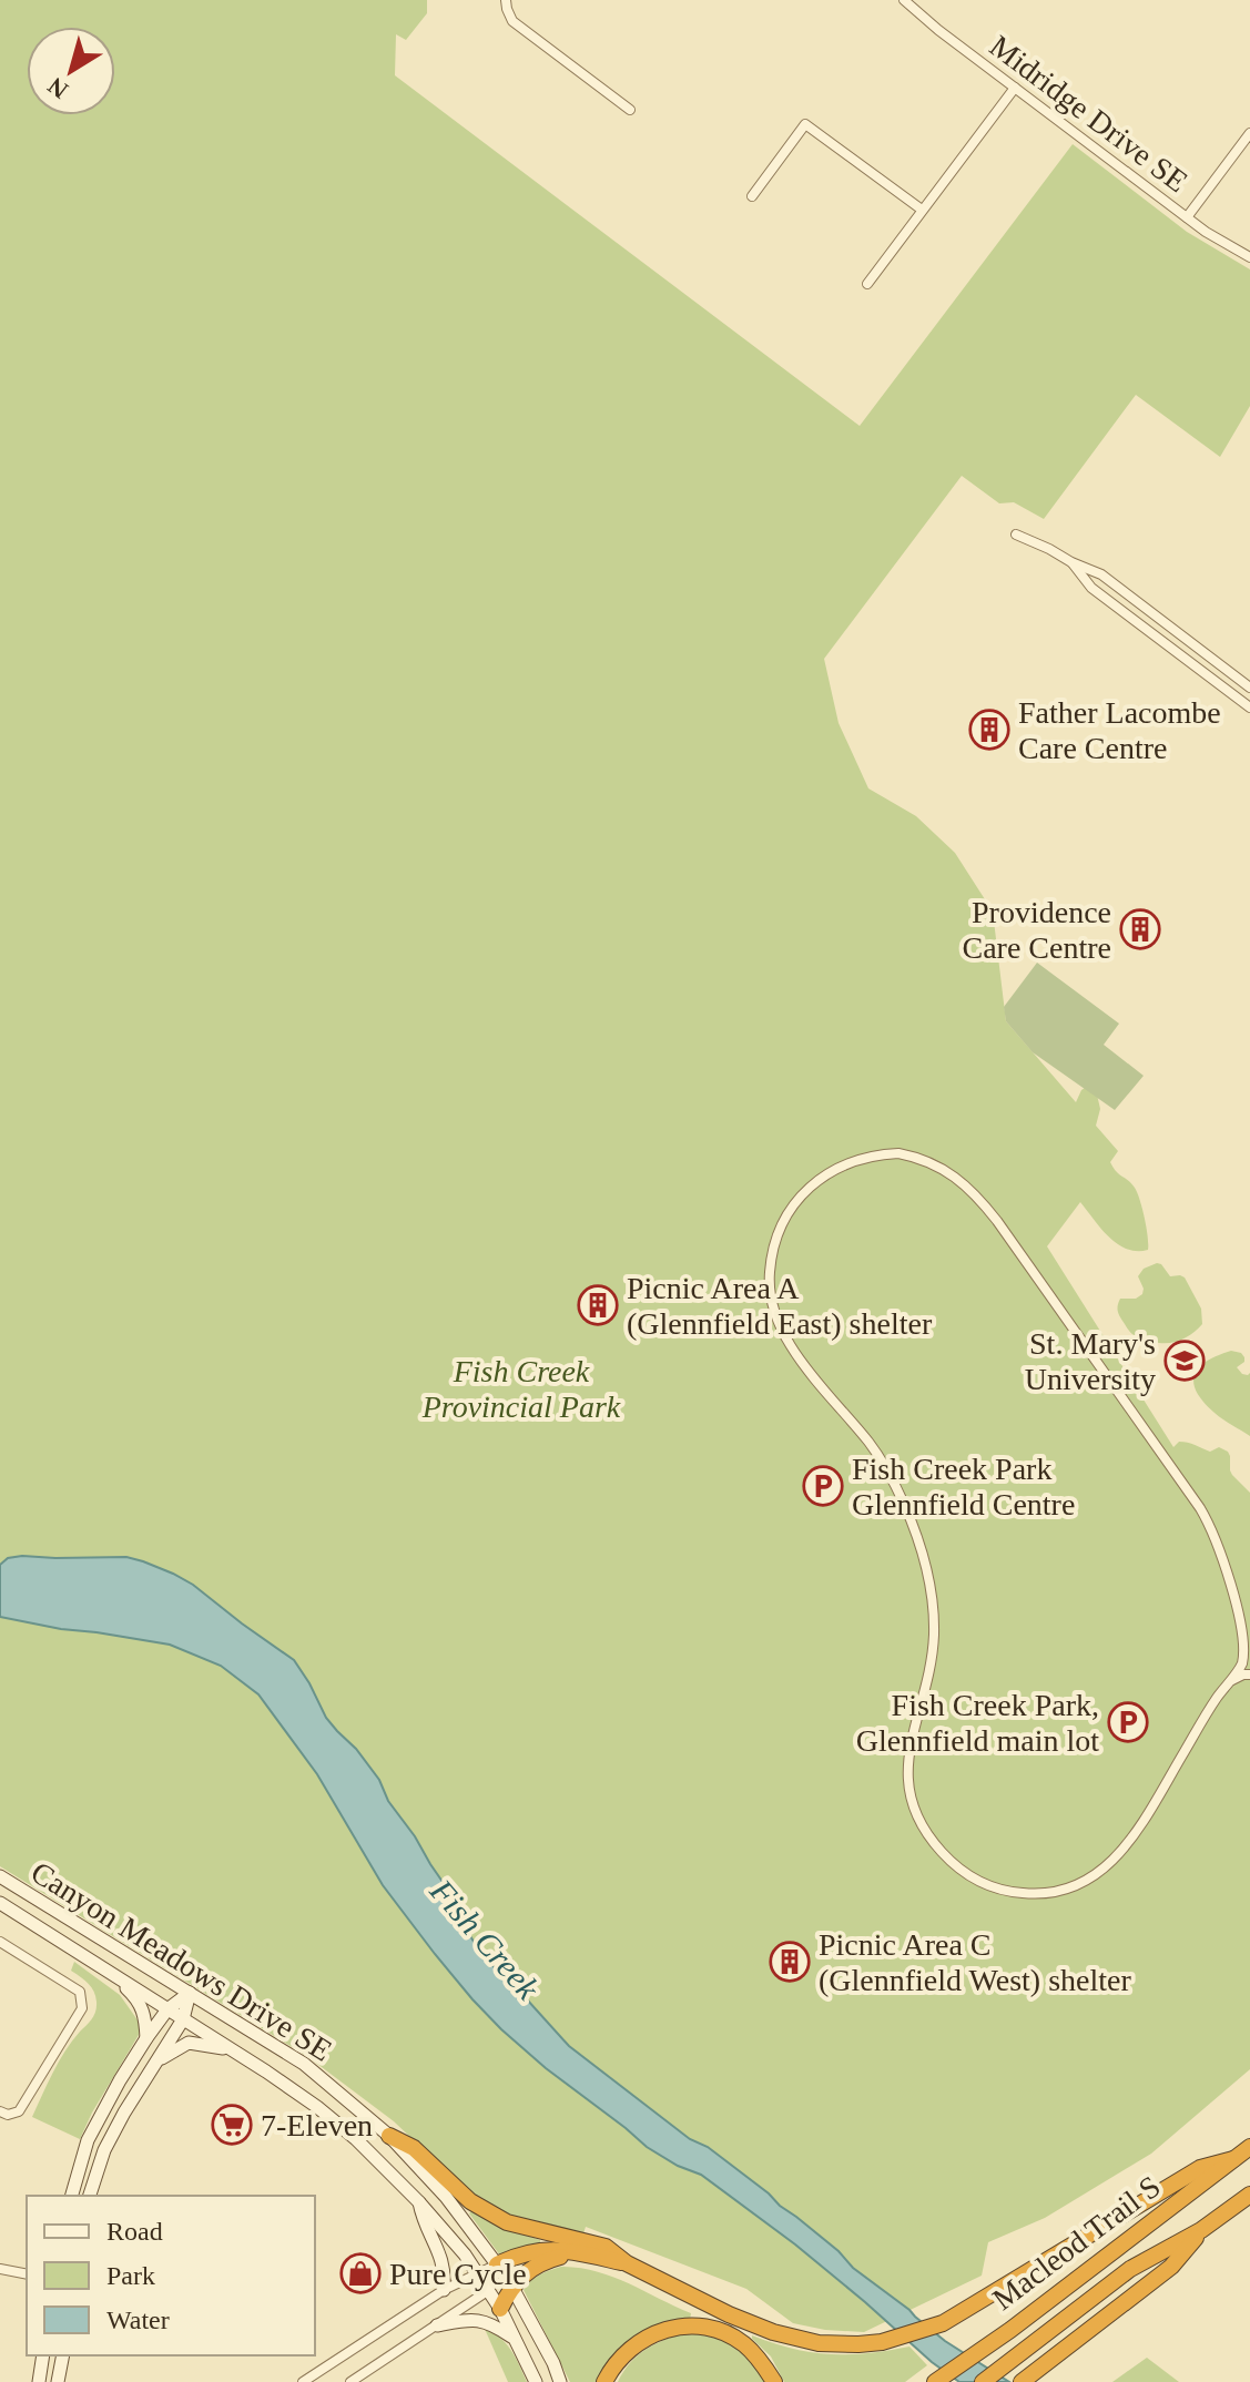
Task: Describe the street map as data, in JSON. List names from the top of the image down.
{
  "streets": {
    "highway": ["Macleod Trail S"],
    "main road": ["Canyon Meadows Drive SE"],
    "street": ["Midridge Drive SE"]
  },
  "water": ["Fish Creek"],
  "parks": ["Fish Creek Provincial Park"],
  "places": {
    "building": [
      "Father Lacombe Care Centre",
      "Providence Care Centre",
      "Picnic Area A (Glennfield East) shelter",
      "Picnic Area C (Glennfield West) shelter"
    ],
    "school or university": ["St. Mary's University"],
    "parking": ["Fish Creek Park Glennfield Centre", "Fish Creek Park, Glennfield main lot"],
    "supermarket": ["7-Eleven"],
    "shop": ["Pure Cycle"]
  },
  "legend": ["Road", "Park", "Water"],
  "north": "bottom left"
}
